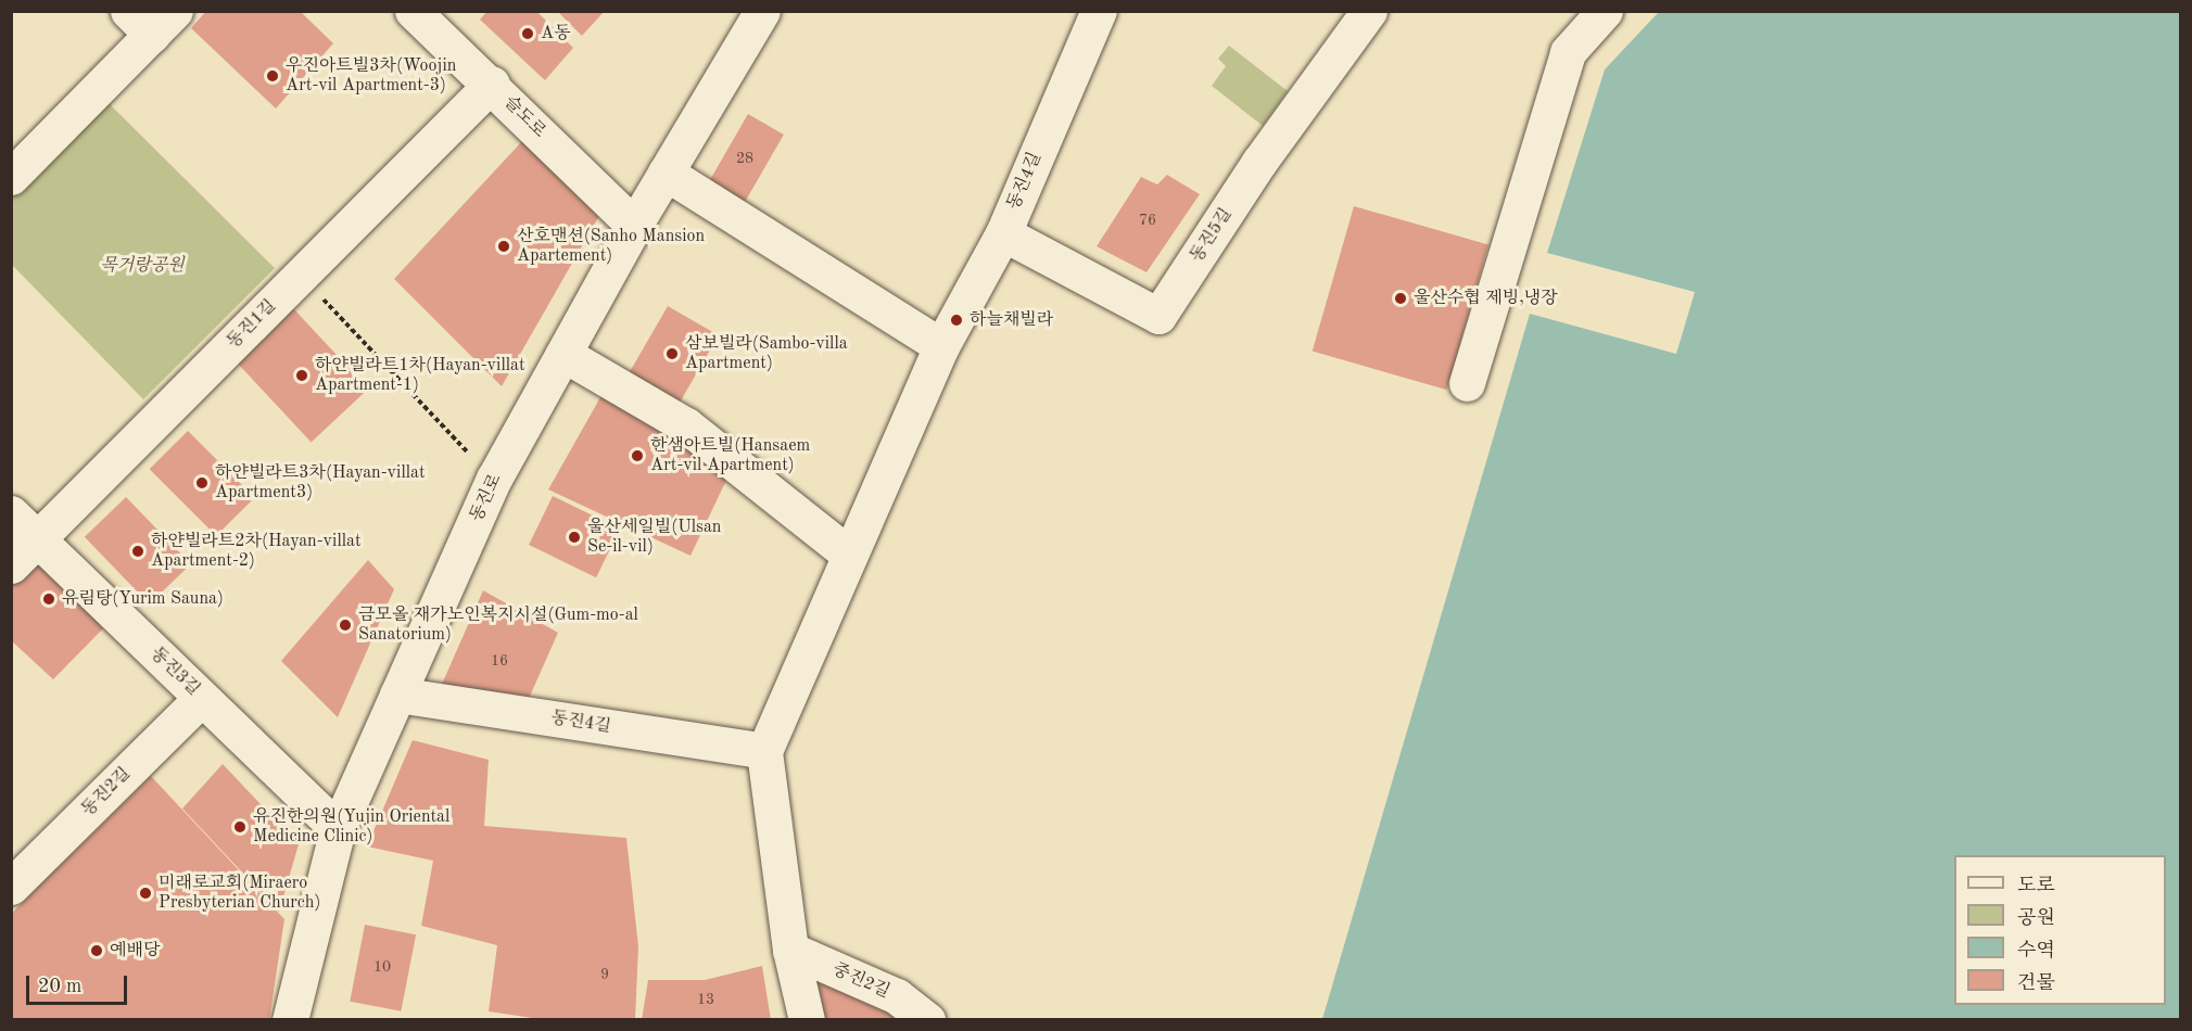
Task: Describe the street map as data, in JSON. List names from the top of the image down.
{
  "streets": {
    "street": [
      "슬도로",
      "동진4길",
      "동진5길",
      "동진1길",
      "동진로",
      "동진3길",
      "동진2길",
      "중진2길"
    ]
  },
  "crossings": [
    ["슬도로", "동진1길"],
    ["슬도로", "동진로"],
    ["동진4길", "동진5길"],
    ["동진4길", "동진로"],
    ["동진1길", "동진3길"],
    ["동진로", "동진3길"],
    ["동진3길", "동진2길"]
  ],
  "parks": ["목거랑공원"],
  "places": [
    "A동",
    "우진아트빌3차(Woojin Art-vil Apartment-3)",
    "산호맨션(Sanho Mansion Apartement)",
    "울산수협 제빙,냉장",
    "하늘채빌라",
    "삼보빌라(Sambo-villa Apartment)",
    "하얀빌라트1차(Hayan-villat Apartment-1)",
    "한샘아트빌(Hansaem Art-vil Apartment)",
    "하얀빌라트3차(Hayan-villat Apartment3)",
    "울산세일빌(Ulsan Se-il-vil)",
    "하얀빌라트2차(Hayan-villat Apartment-2)",
    "유림탕(Yurim Sauna)",
    "금모올 재가노인복지시설(Gum-mo-al Sanatorium)",
    "유진한의원(Yujin Oriental Medicine Clinic)",
    "미래로교회(Miraero Presbyterian Church)",
    "예배당"
  ],
  "house_numbers": [
    "28",
    "76",
    "16",
    "10",
    "9",
    "13"
  ],
  "legend": [
    "도로",
    "공원",
    "수역",
    "건물"
  ],
  "scale_bar": "20 m"
}
